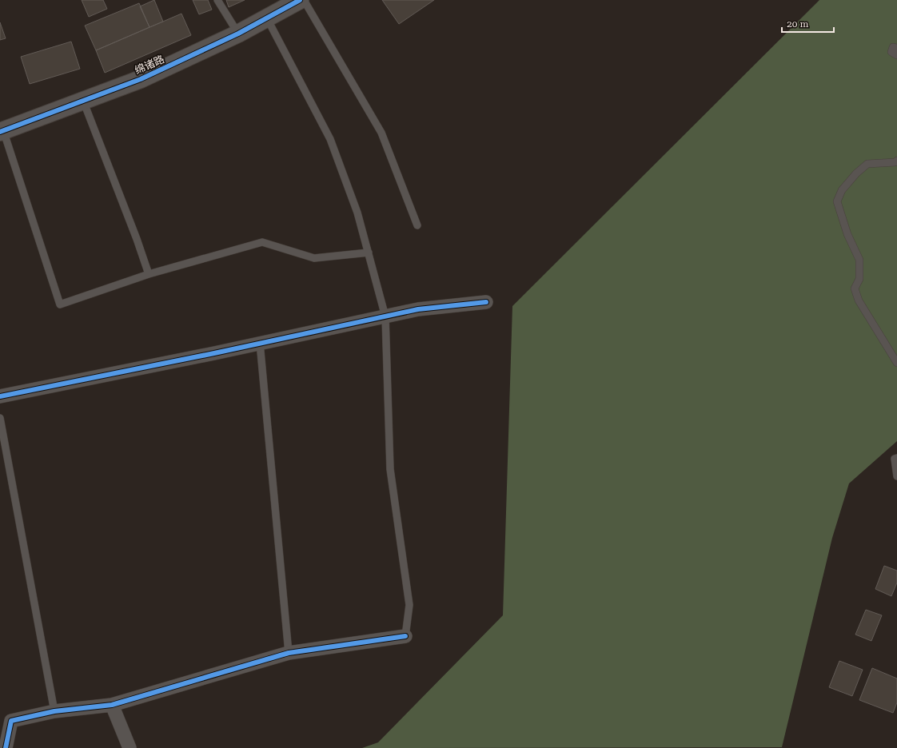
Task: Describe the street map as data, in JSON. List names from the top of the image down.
{
  "streets": {
    "street": ["绵诸路"]
  },
  "scale_bar": "20 m"
}
